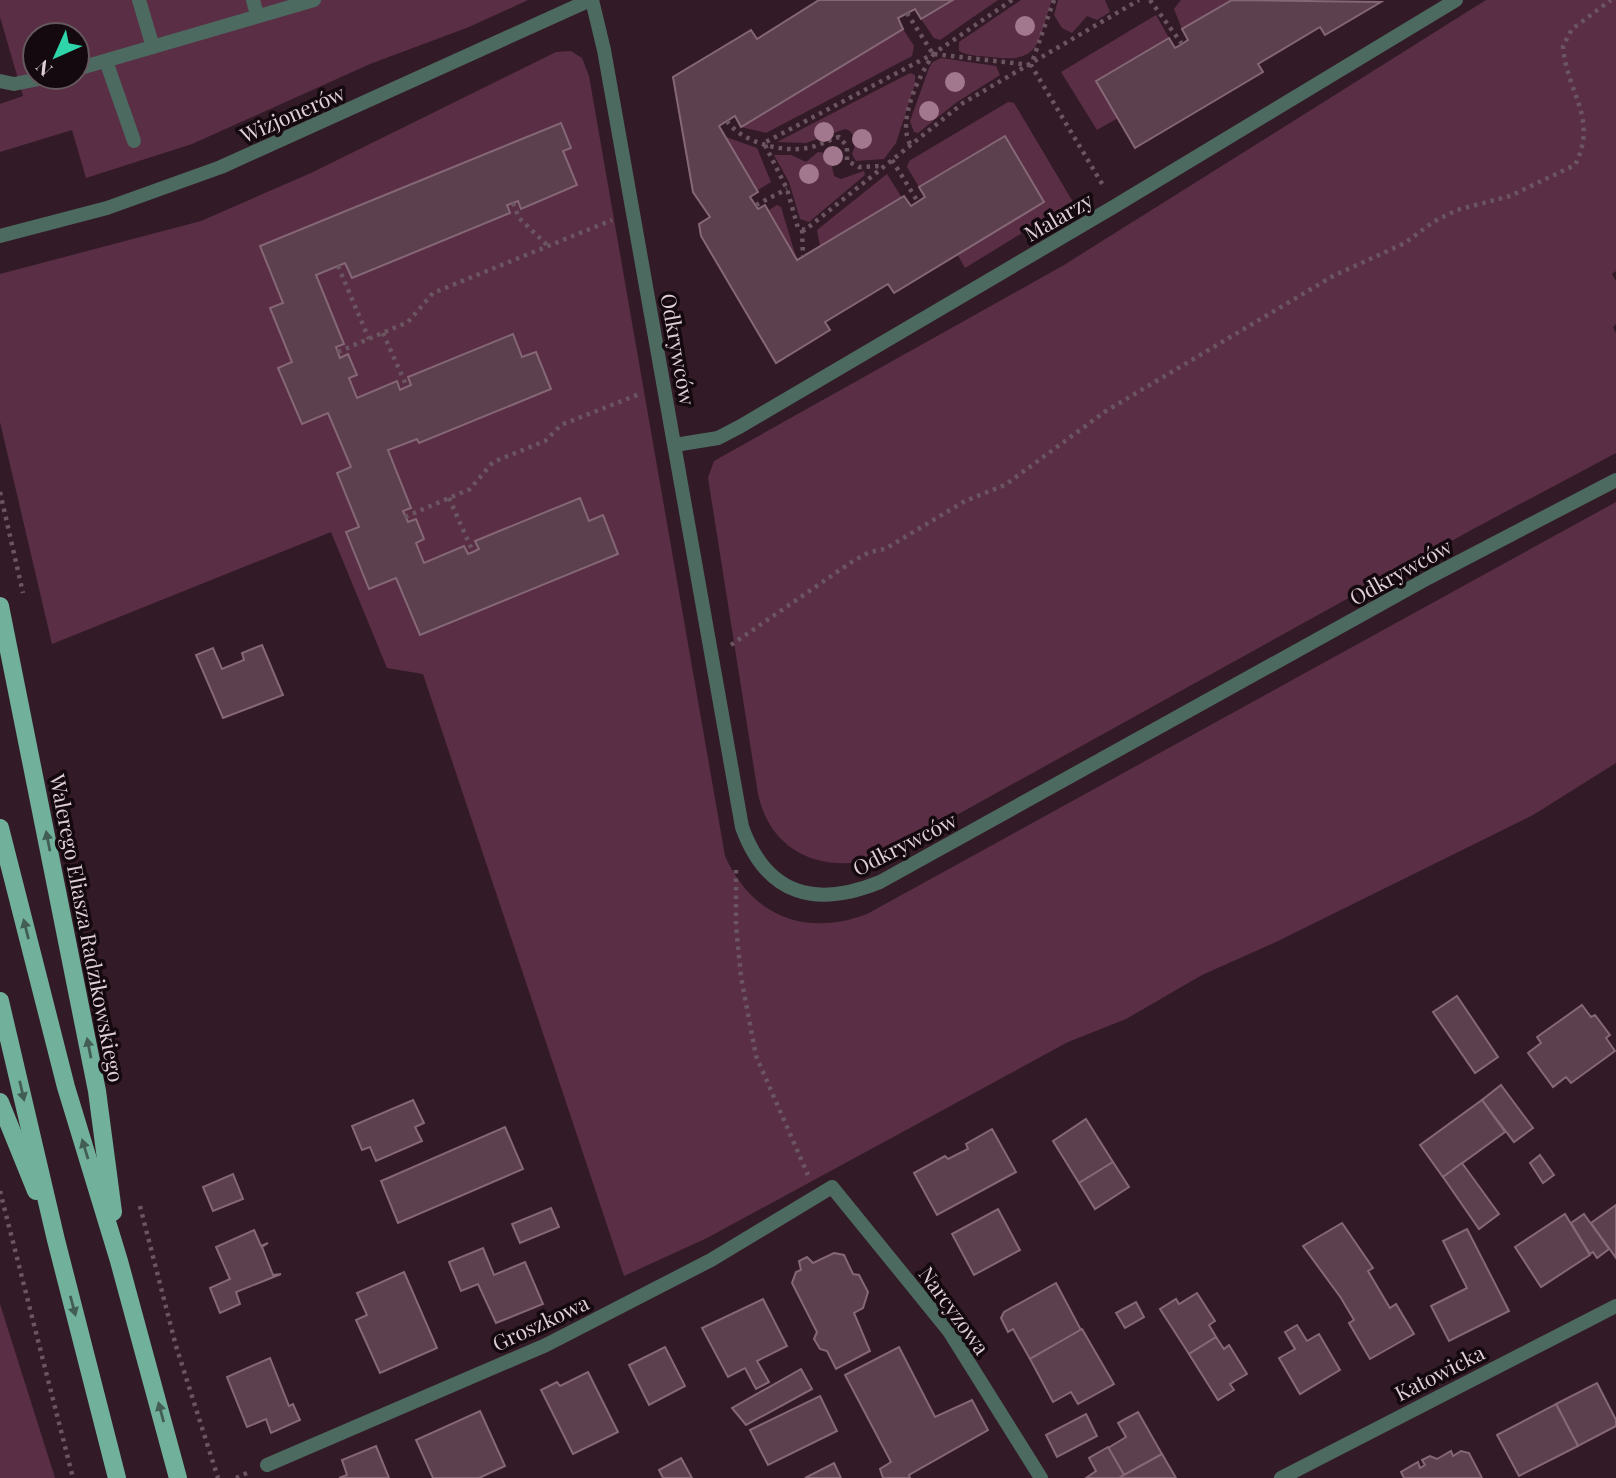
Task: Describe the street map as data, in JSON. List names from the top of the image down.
{
  "streets": {
    "main road": ["Walerego Eliasza Radzikowskiego"],
    "street": [
      "Wizjonerów",
      "Malarzy",
      "Odkrywców",
      "Narcyzowa",
      "Groszkowa",
      "Katowicka"
    ]
  },
  "crossings": [
    ["Wizjonerów", "Odkrywców"],
    ["Malarzy", "Odkrywców"],
    ["Narcyzowa", "Groszkowa"]
  ],
  "north": "bottom left"
}
